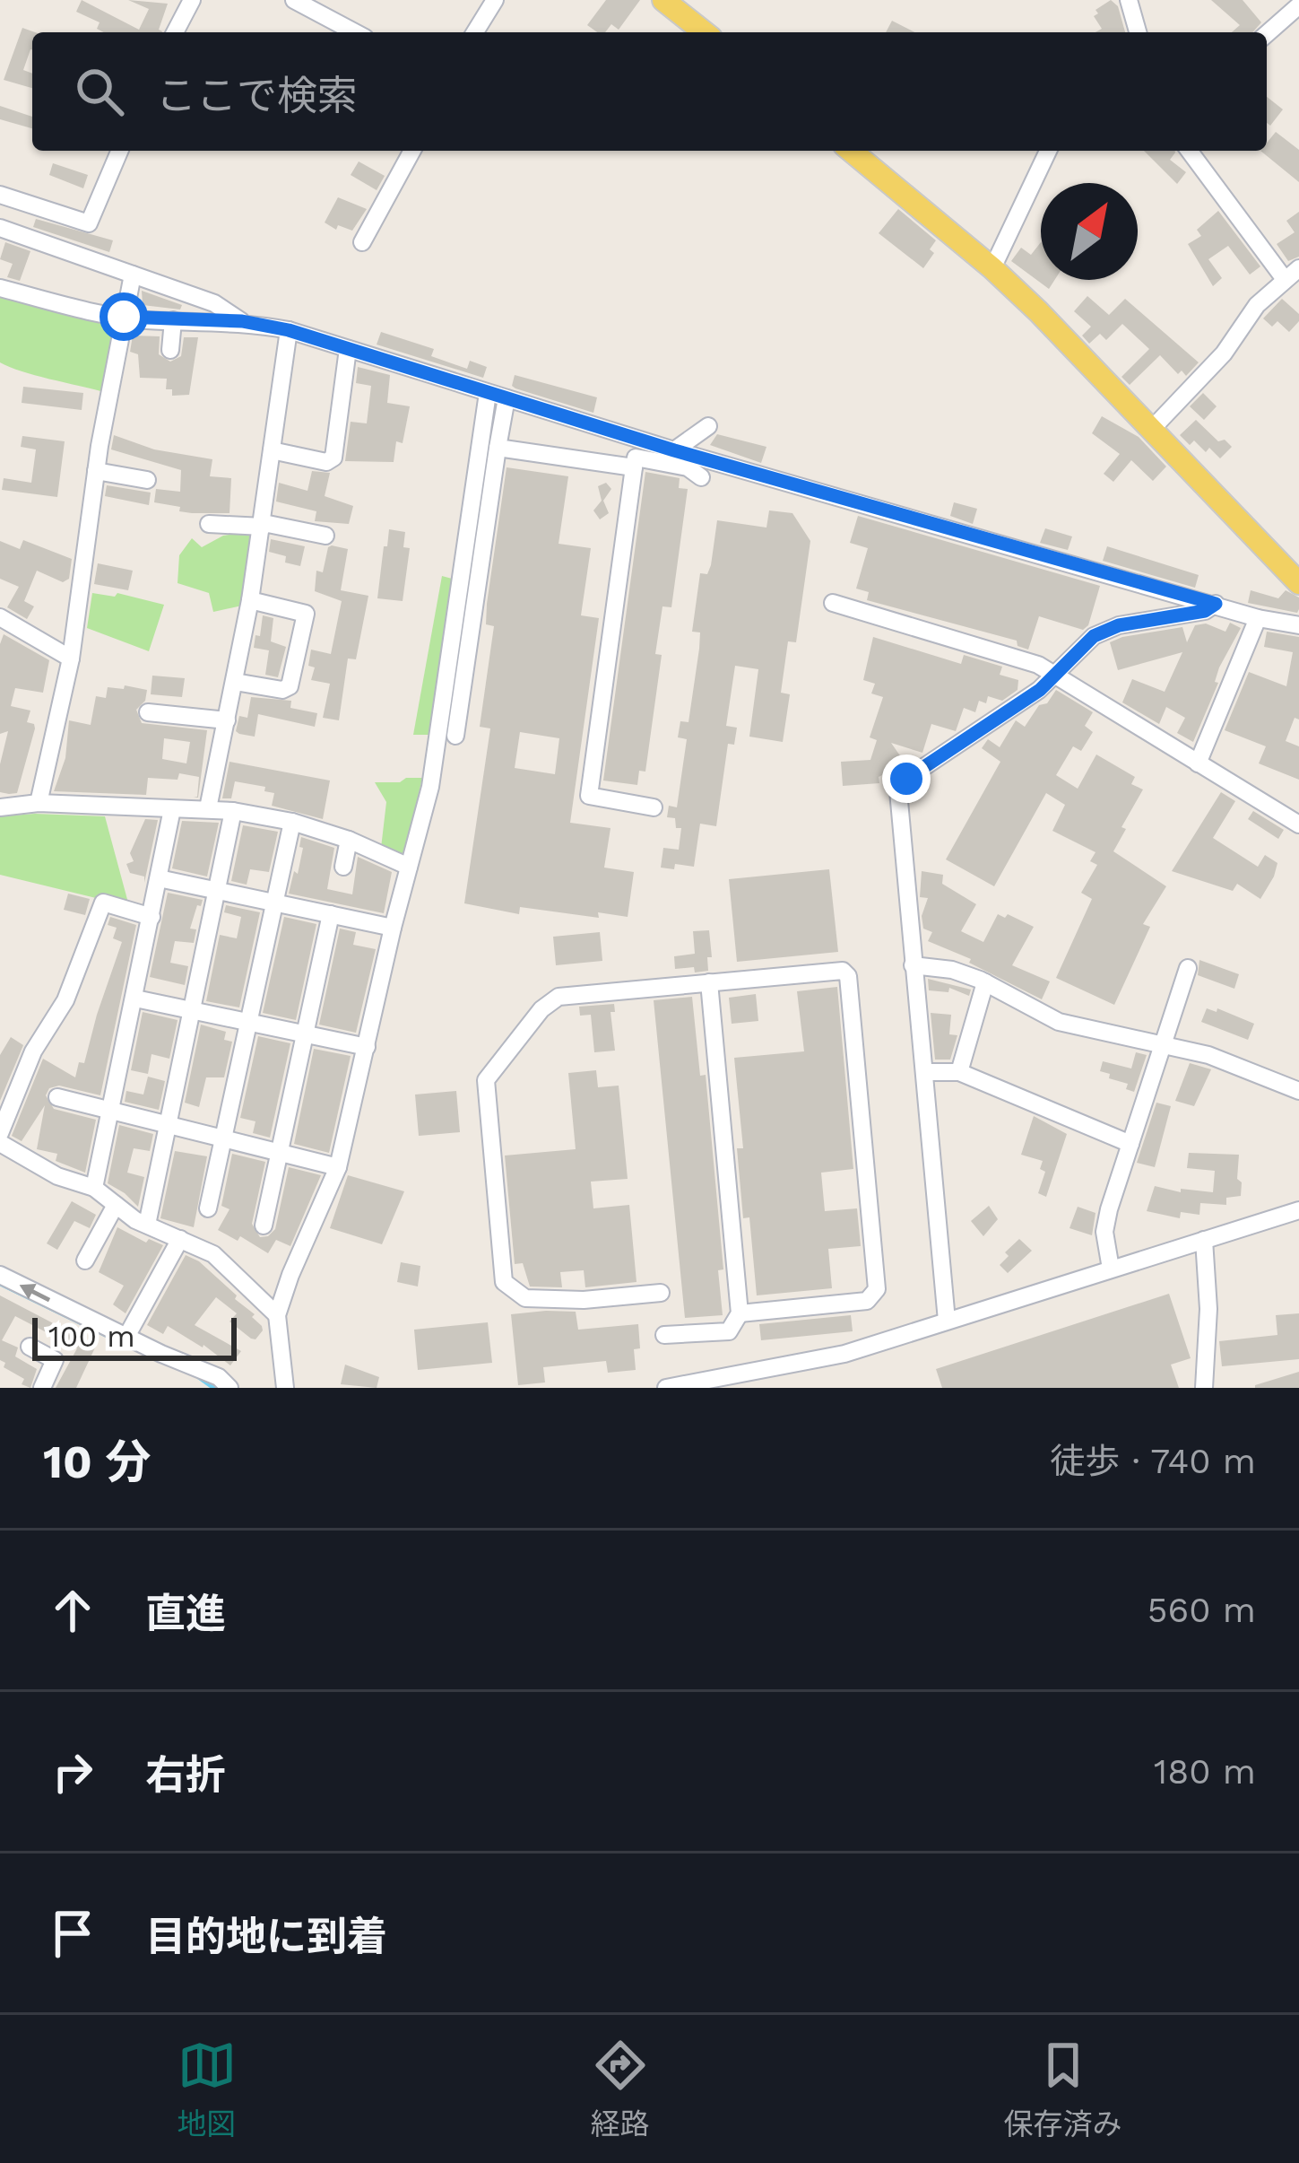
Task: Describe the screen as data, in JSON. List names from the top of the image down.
{
  "scale_bar": "100 m",
  "north": "top right",
  "page": {
    "search": "ここで検索",
    "scale": "100 m",
    "heading": ["10 分", "徒歩 · 740 m"],
    "list": [
      ["直進", "560 m"],
      ["右折", "180 m"],
      "目的地に到着"
    ],
    "nav": ["地図", "経路", "保存済み"]
  }
}
